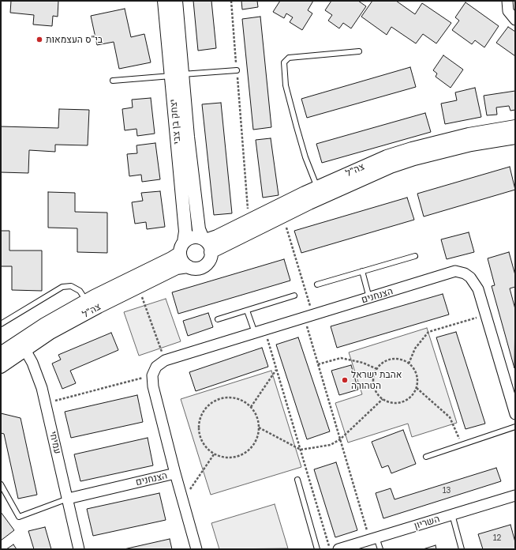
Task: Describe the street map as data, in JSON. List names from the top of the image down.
{
  "streets": {
    "street": [
      "יצחק בן צבי",
      "צה\"ל",
      "הצנחנים",
      "עמיחי",
      "השריון"
    ]
  },
  "crossings": [
    ["יצחק בן צבי", "צה\"ל"],
    ["צה\"ל", "עמיחי"],
    ["הצנחנים", "עמיחי"]
  ],
  "places": ["בי\"ס העצמאות", "אהבת ישראל הטהורה"],
  "house_numbers": ["13", "12"]
}
